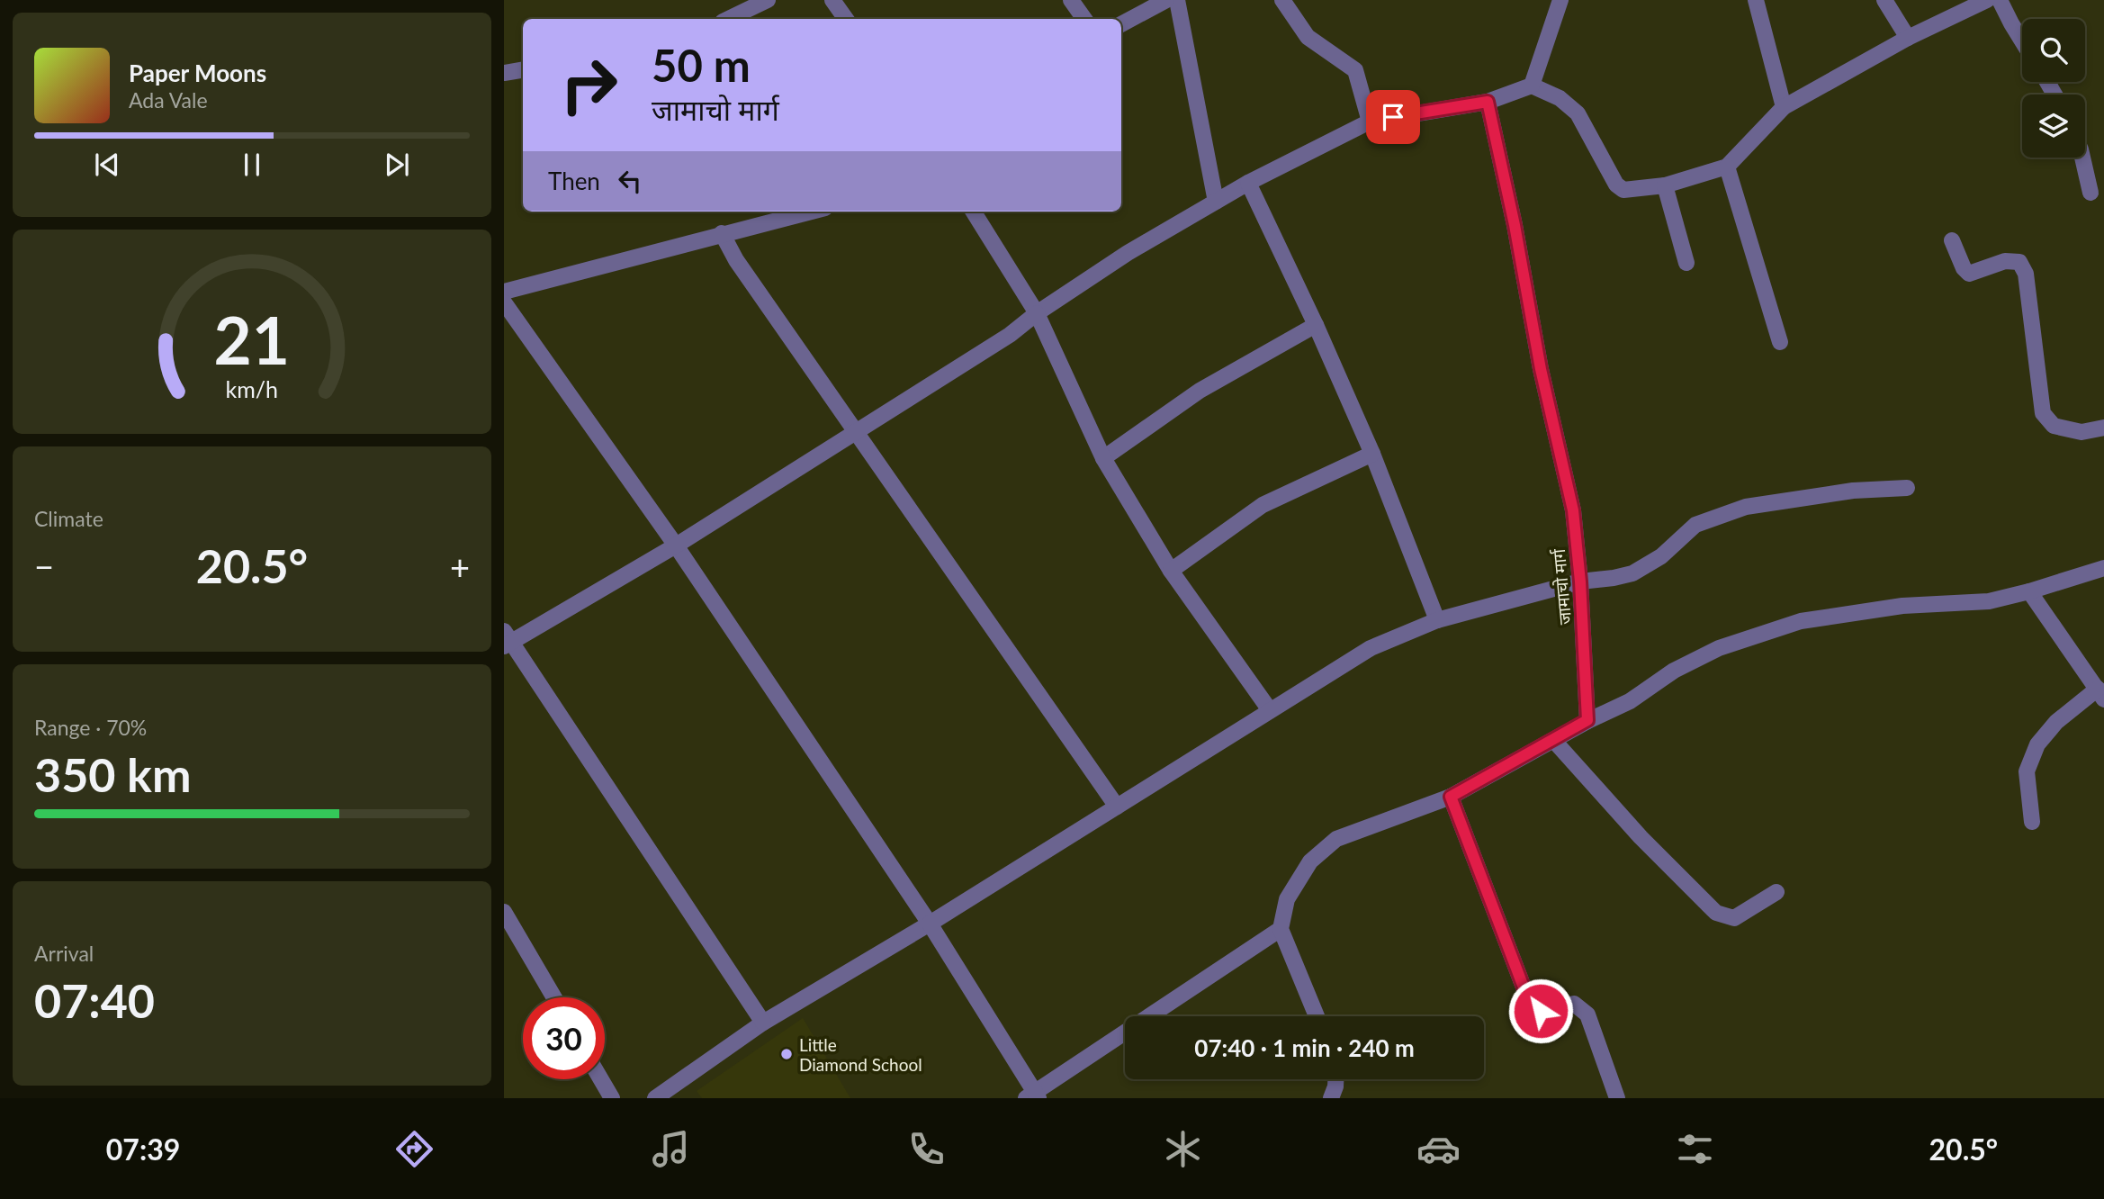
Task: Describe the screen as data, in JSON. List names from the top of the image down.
{
  "streets": {
    "street": ["जामाचो मार्ग"]
  },
  "places": ["Little Diamond School"],
  "page": {
    "turn": ["50 m", "जामाचो मार्ग"],
    "song": ["Paper Moons", "Ada Vale"],
    "then": "Then",
    "tile": [
      "Climate",
      ["Range · 70%", "350 km"],
      ["Arrival", "07:40"]
    ],
    "heat": ["−", "20.5°", "+"],
    "limit": "30",
    "trip": "07:40 · 1 min · 240 m",
    "tabs": ["07:39", "20.5°"],
    "gauge": ["21", "km/h"]
  }
}
